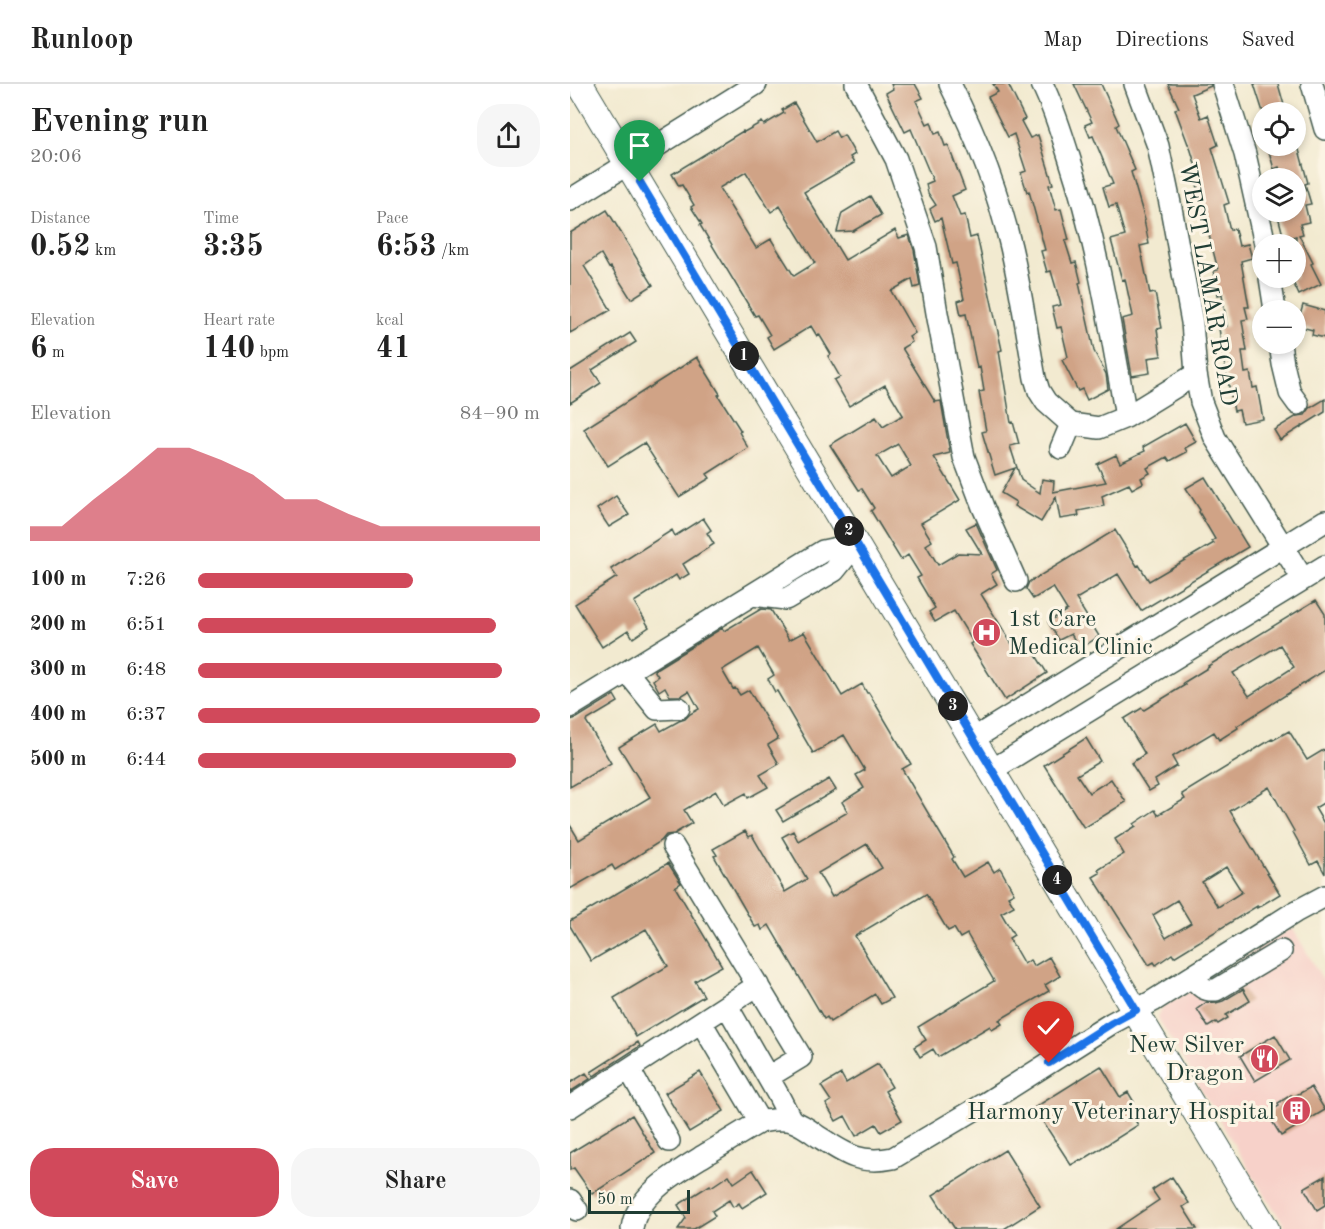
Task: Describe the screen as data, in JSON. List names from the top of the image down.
{
  "streets": {
    "street": ["WEST LAMAR ROAD"]
  },
  "places": {
    "hospital": ["1st Care Medical Clinic"],
    "restaurant": ["New Silver Dragon"],
    "building": ["Harmony Veterinary Hospital"]
  },
  "scale_bar": "50 m",
  "page": {
    "header": "Runloop",
    "nav": ["Map", "Directions", "Saved"],
    "heading": ["Evening run", "20:06"],
    "map_buttons": ["+", "−"],
    "stats": [
      ["Distance", "0.52 km"],
      ["Time", "3:35"],
      ["Pace", "6:53 /km"],
      ["Elevation", "6 m"],
      ["Heart rate", "140 bpm"],
      ["kcal", "41"]
    ],
    "pins": [
      "1",
      "2",
      "3",
      "4"
    ],
    "chart": ["Elevation", "84–90 m"],
    "list": [
      {
        "name": "100 m",
        "note": "7:26"
      },
      {
        "name": "200 m",
        "note": "6:51"
      },
      {
        "name": "300 m",
        "note": "6:48"
      },
      {
        "name": "400 m",
        "note": "6:37"
      },
      {
        "name": "500 m",
        "note": "6:44"
      }
    ],
    "buttons": ["Save", "Share"],
    "scale": "50 m"
  }
}
